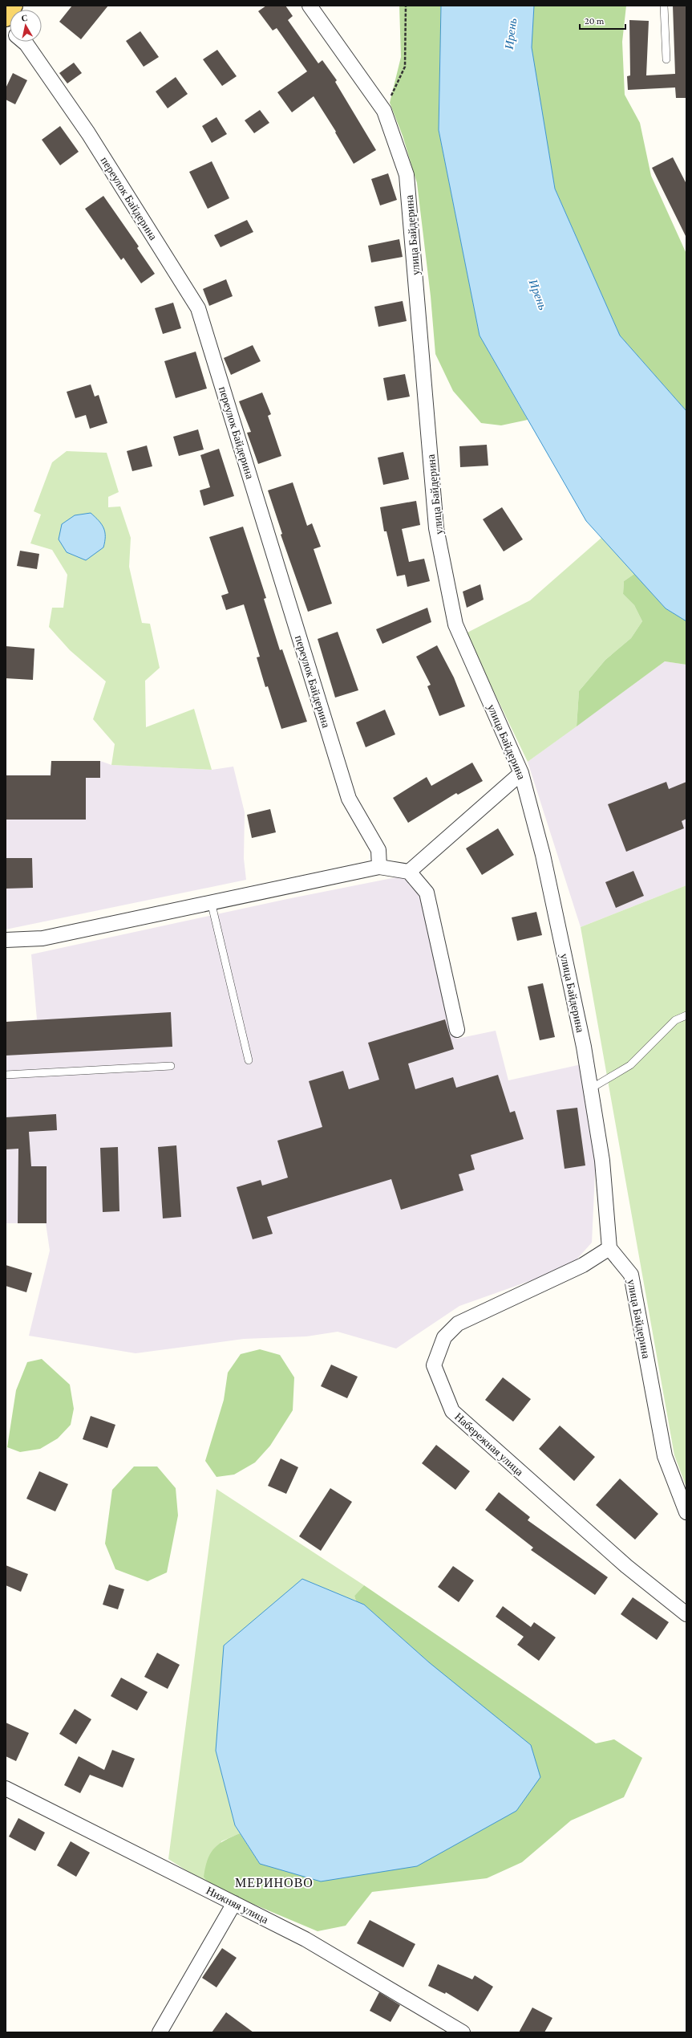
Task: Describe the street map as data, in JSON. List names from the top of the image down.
{
  "streets": {
    "street": [
      "переулок Байдерина",
      "улица Байдерина",
      "Набережная улица",
      "Нижняя улица"
    ]
  },
  "crossings": [
    ["улица Байдерина", "Набережная улица"]
  ],
  "districts": ["МЕРИНОВО"],
  "water": ["Ирень"],
  "scale_bar": "20 m",
  "north": "top"
}
